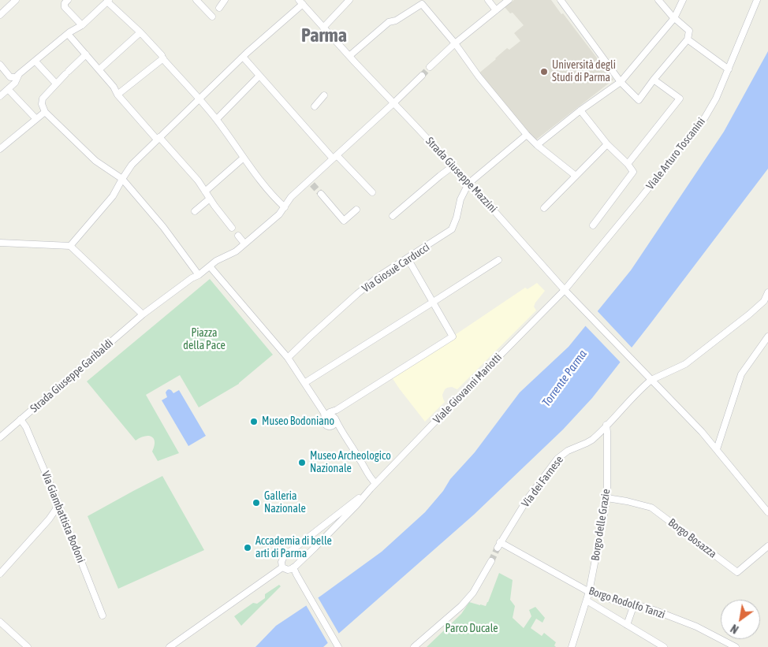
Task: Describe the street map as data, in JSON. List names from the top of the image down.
{
  "streets": {
    "street": [
      "Viale Arturo Toscanini",
      "Strada Giuseppe Mazzini",
      "Via Giosuè Carducci",
      "Strada Giuseppe Garibaldi",
      "Viale Giovanni Mariotti",
      "Via dei Farnese",
      "Via Giambattista Bodoni",
      "Borgo delle Grazie",
      "Borgo Bosazza",
      "Borgo Rodolfo Tanzi"
    ]
  },
  "crossings": [
    ["Viale Arturo Toscanini", "Strada Giuseppe Mazzini"],
    ["Viale Arturo Toscanini", "Viale Giovanni Mariotti"],
    ["Strada Giuseppe Mazzini", "Via Giosuè Carducci"],
    ["Strada Giuseppe Mazzini", "Strada Giuseppe Garibaldi"],
    ["Strada Giuseppe Mazzini", "Viale Giovanni Mariotti"],
    ["Strada Giuseppe Mazzini", "Via dei Farnese"],
    ["Strada Giuseppe Garibaldi", "Via Giambattista Bodoni"],
    ["Via dei Farnese", "Borgo delle Grazie"],
    ["Via dei Farnese", "Borgo Rodolfo Tanzi"],
    ["Borgo delle Grazie", "Borgo Bosazza"],
    ["Borgo delle Grazie", "Borgo Rodolfo Tanzi"]
  ],
  "districts": ["Parma"],
  "water": ["Torrente Parma"],
  "parks": ["Piazza della Pace", "Parco Ducale"],
  "places": [
    "Università degli Studi di Parma",
    "Museo Bodoniano",
    "Museo Archeologico Nazionale",
    "Galleria Nazionale",
    "Accademia di belle arti di Parma"
  ],
  "north": "bottom left"
}
